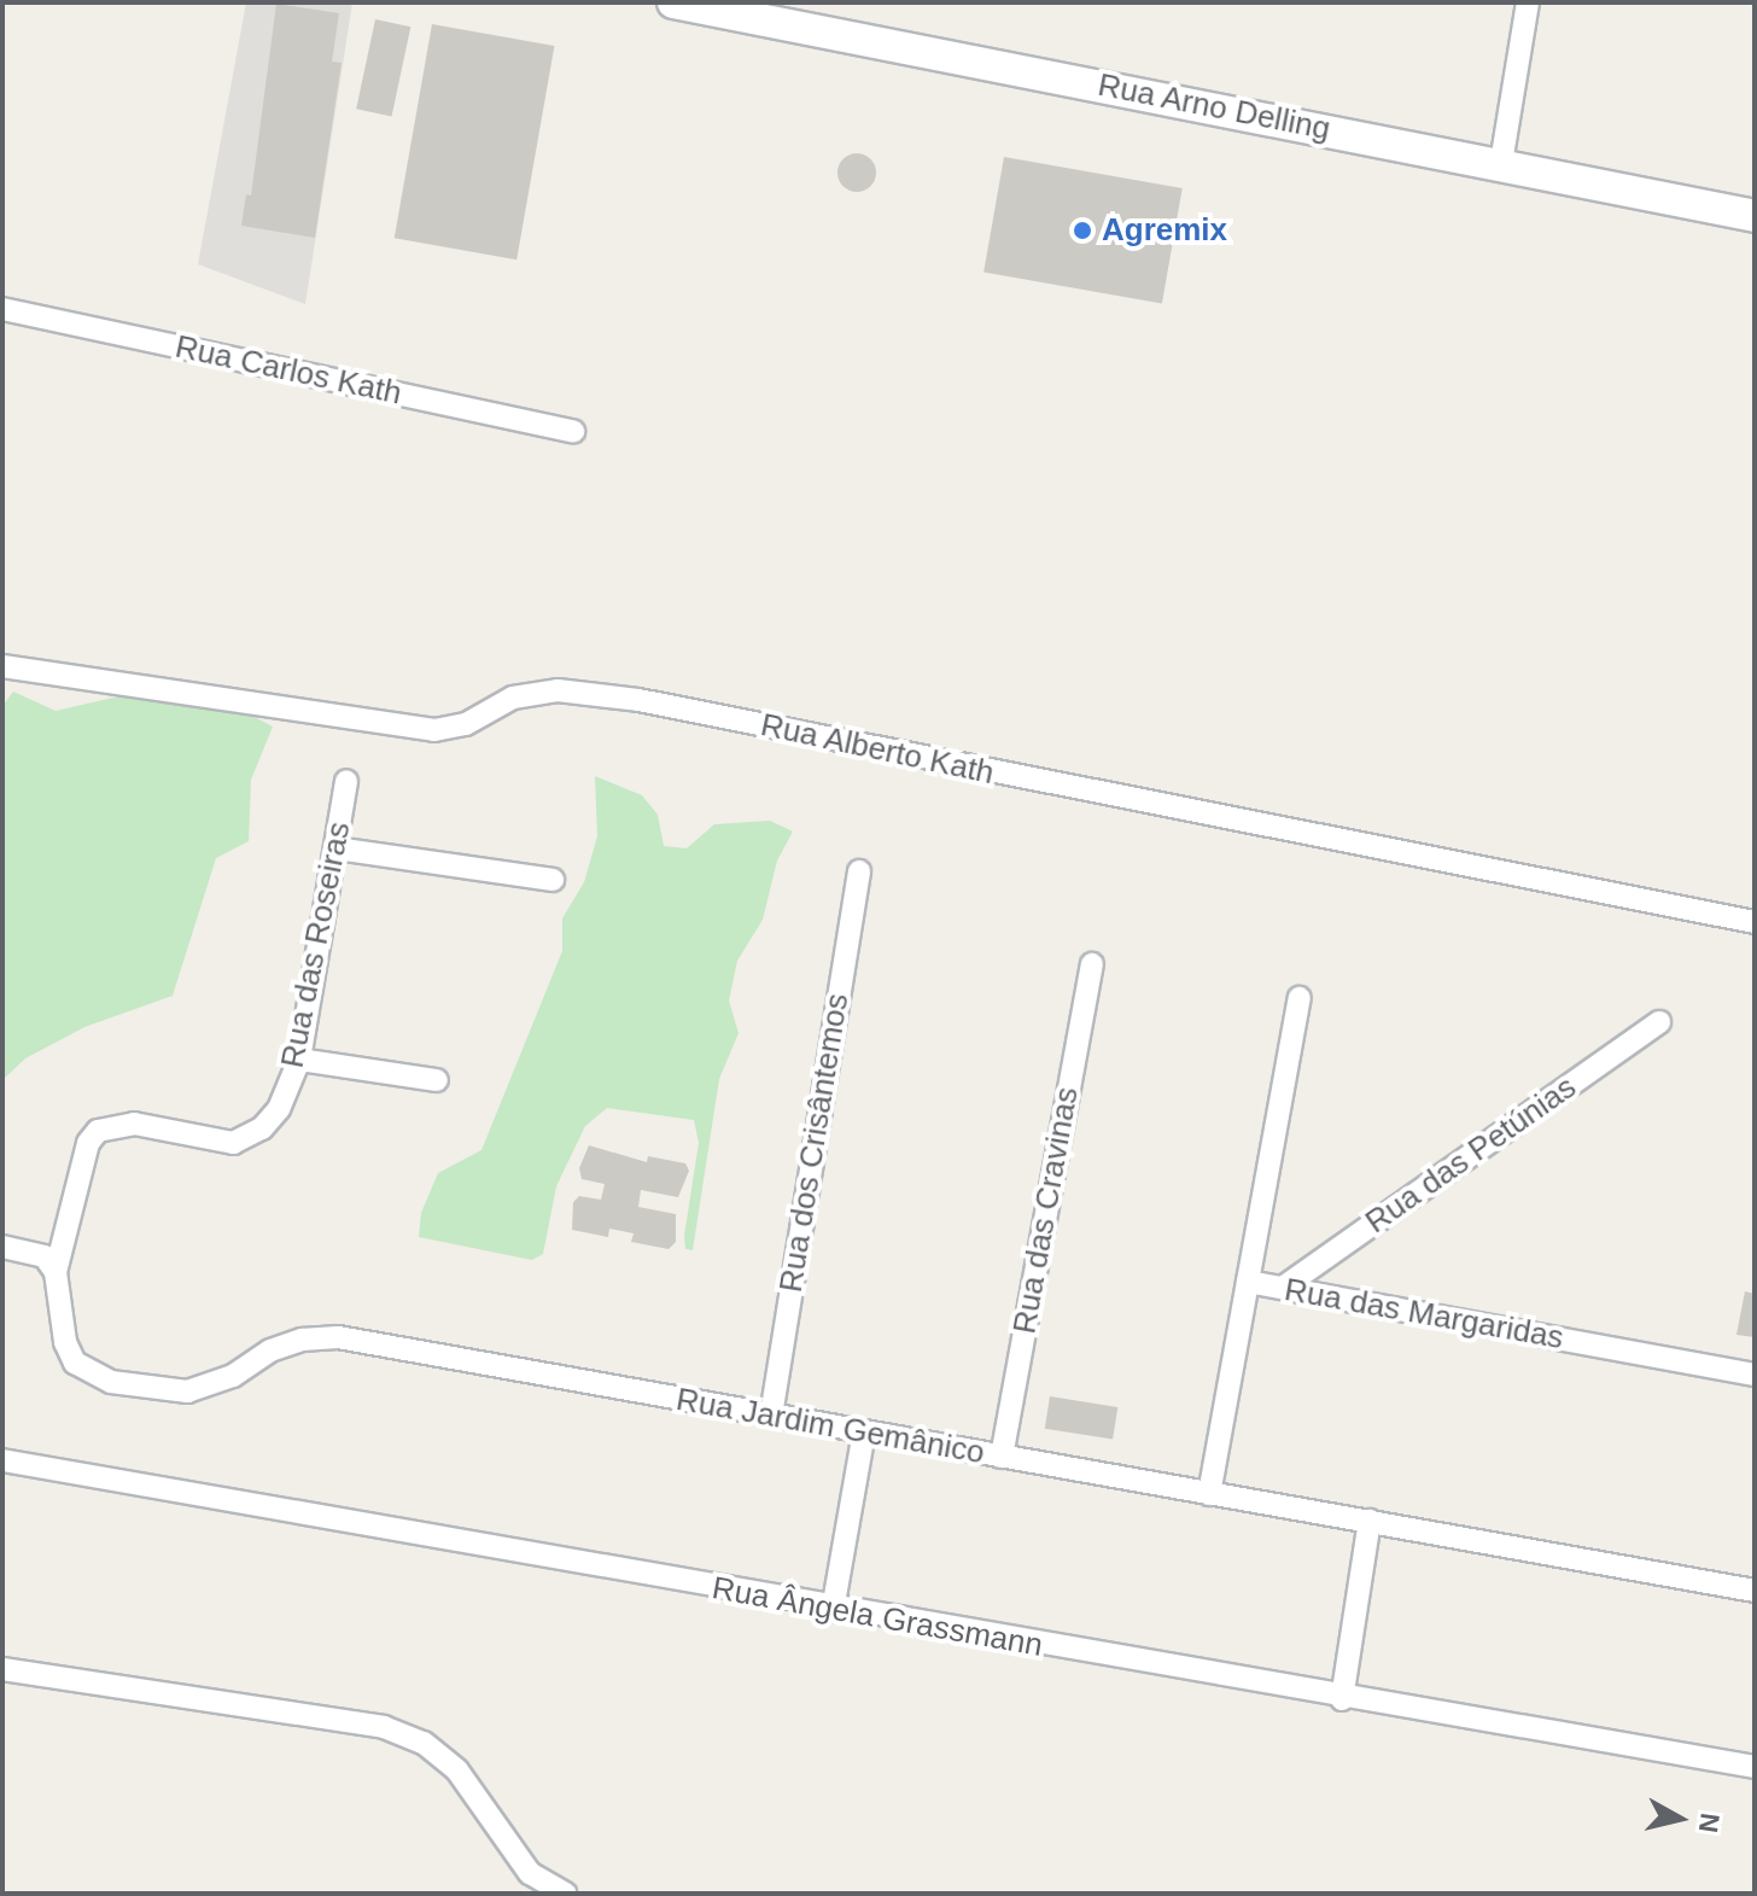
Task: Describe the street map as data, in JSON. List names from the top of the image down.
{
  "streets": {
    "street": [
      "Rua Arno Delling",
      "Rua Carlos Kath",
      "Rua Alberto Kath",
      "Rua das Roseiras",
      "Rua dos Crisântemos",
      "Rua das Petúnias",
      "Rua das Cravinas",
      "Rua das Margaridas",
      "Rua Jardim Gemânico",
      "Rua Ângela Grassmann"
    ]
  },
  "crossings": [
    ["Rua das Roseiras", "Rua Jardim Gemânico"],
    ["Rua dos Crisântemos", "Rua Jardim Gemânico"],
    ["Rua das Petúnias", "Rua das Margaridas"],
    ["Rua das Cravinas", "Rua Jardim Gemânico"],
    ["Rua das Margaridas", "Rua Jardim Gemânico"]
  ],
  "places": ["Agremix"],
  "north": "right"
}
